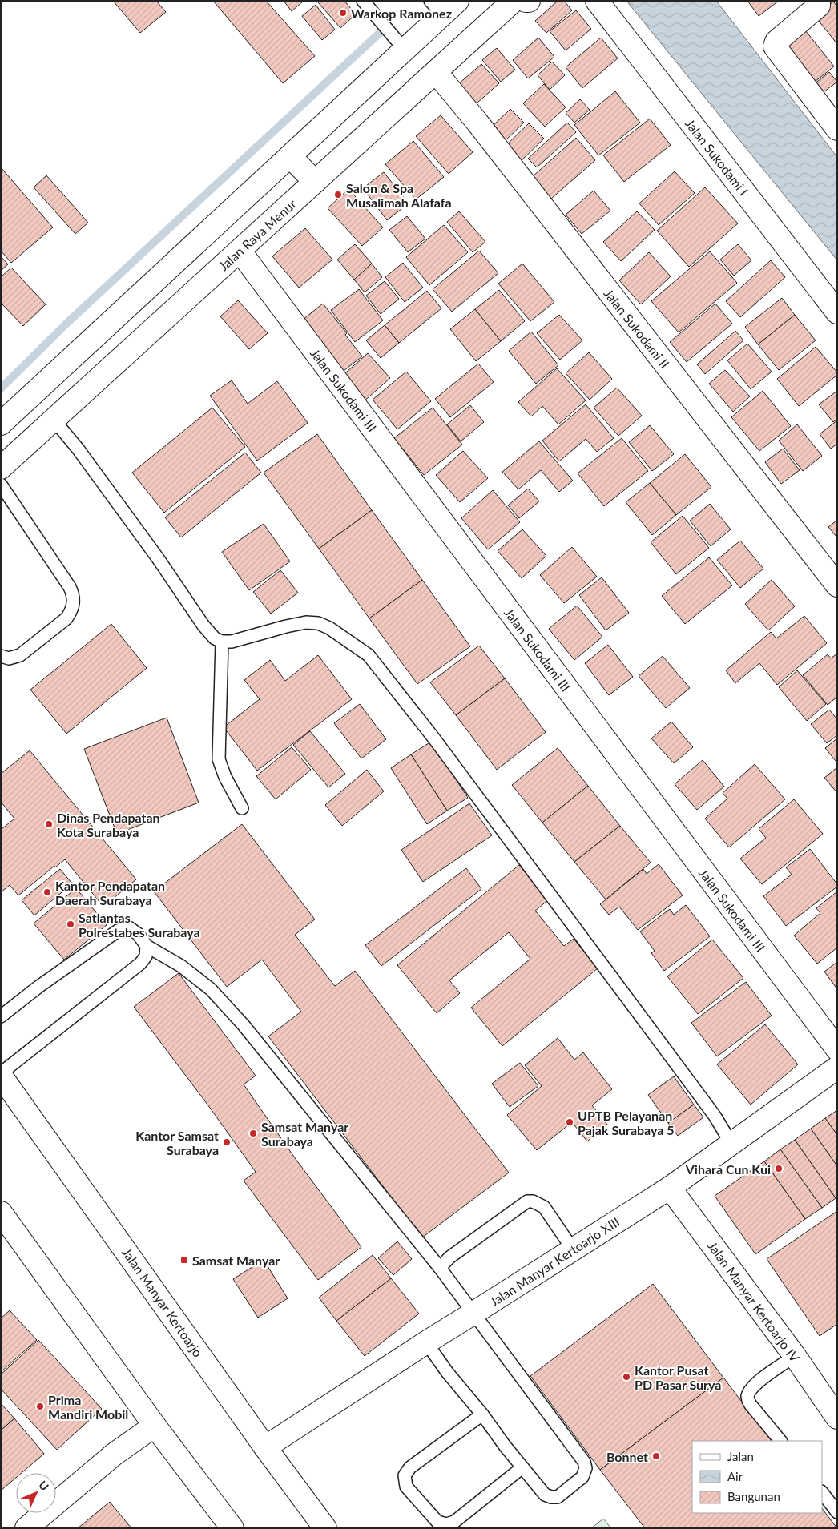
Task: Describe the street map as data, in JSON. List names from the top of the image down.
{
  "streets": {
    "street": [
      "Jalan Sukodami I",
      "Jalan Raya Menur",
      "Jalan Sukodami II",
      "Jalan Sukodami III",
      "Jalan Manyar Kertoarjo XIII",
      "Jalan Manyar Kertoarjo IV",
      "Jalan Manyar Kertoarjo"
    ]
  },
  "crossings": [
    ["Jalan Raya Menur", "Jalan Sukodami II"],
    ["Jalan Raya Menur", "Jalan Sukodami III"],
    ["Jalan Manyar Kertoarjo XIII", "Jalan Manyar Kertoarjo IV"],
    ["Jalan Manyar Kertoarjo XIII", "Jalan Manyar Kertoarjo"]
  ],
  "places": {
    "other": [
      "Warkop Ramonez",
      "Salon & Spa Musalimah Alafafa",
      "Dinas Pendapatan Kota Surabaya",
      "Kantor Pendapatan Daerah Surabaya",
      "Satlantas Polrestabes Surabaya",
      "UPTB Pelayanan Pajak Surabaya 5",
      "Samsat Manyar Surabaya",
      "Kantor Samsat Surabaya",
      "Vihara Cun Kui",
      "Kantor Pusat PD Pasar Surya",
      "Prima Mandiri Mobil",
      "Bonnet"
    ],
    "transit": ["Samsat Manyar"]
  },
  "legend": ["Jalan", "Air", "Bangunan"],
  "north": "top right"
}
